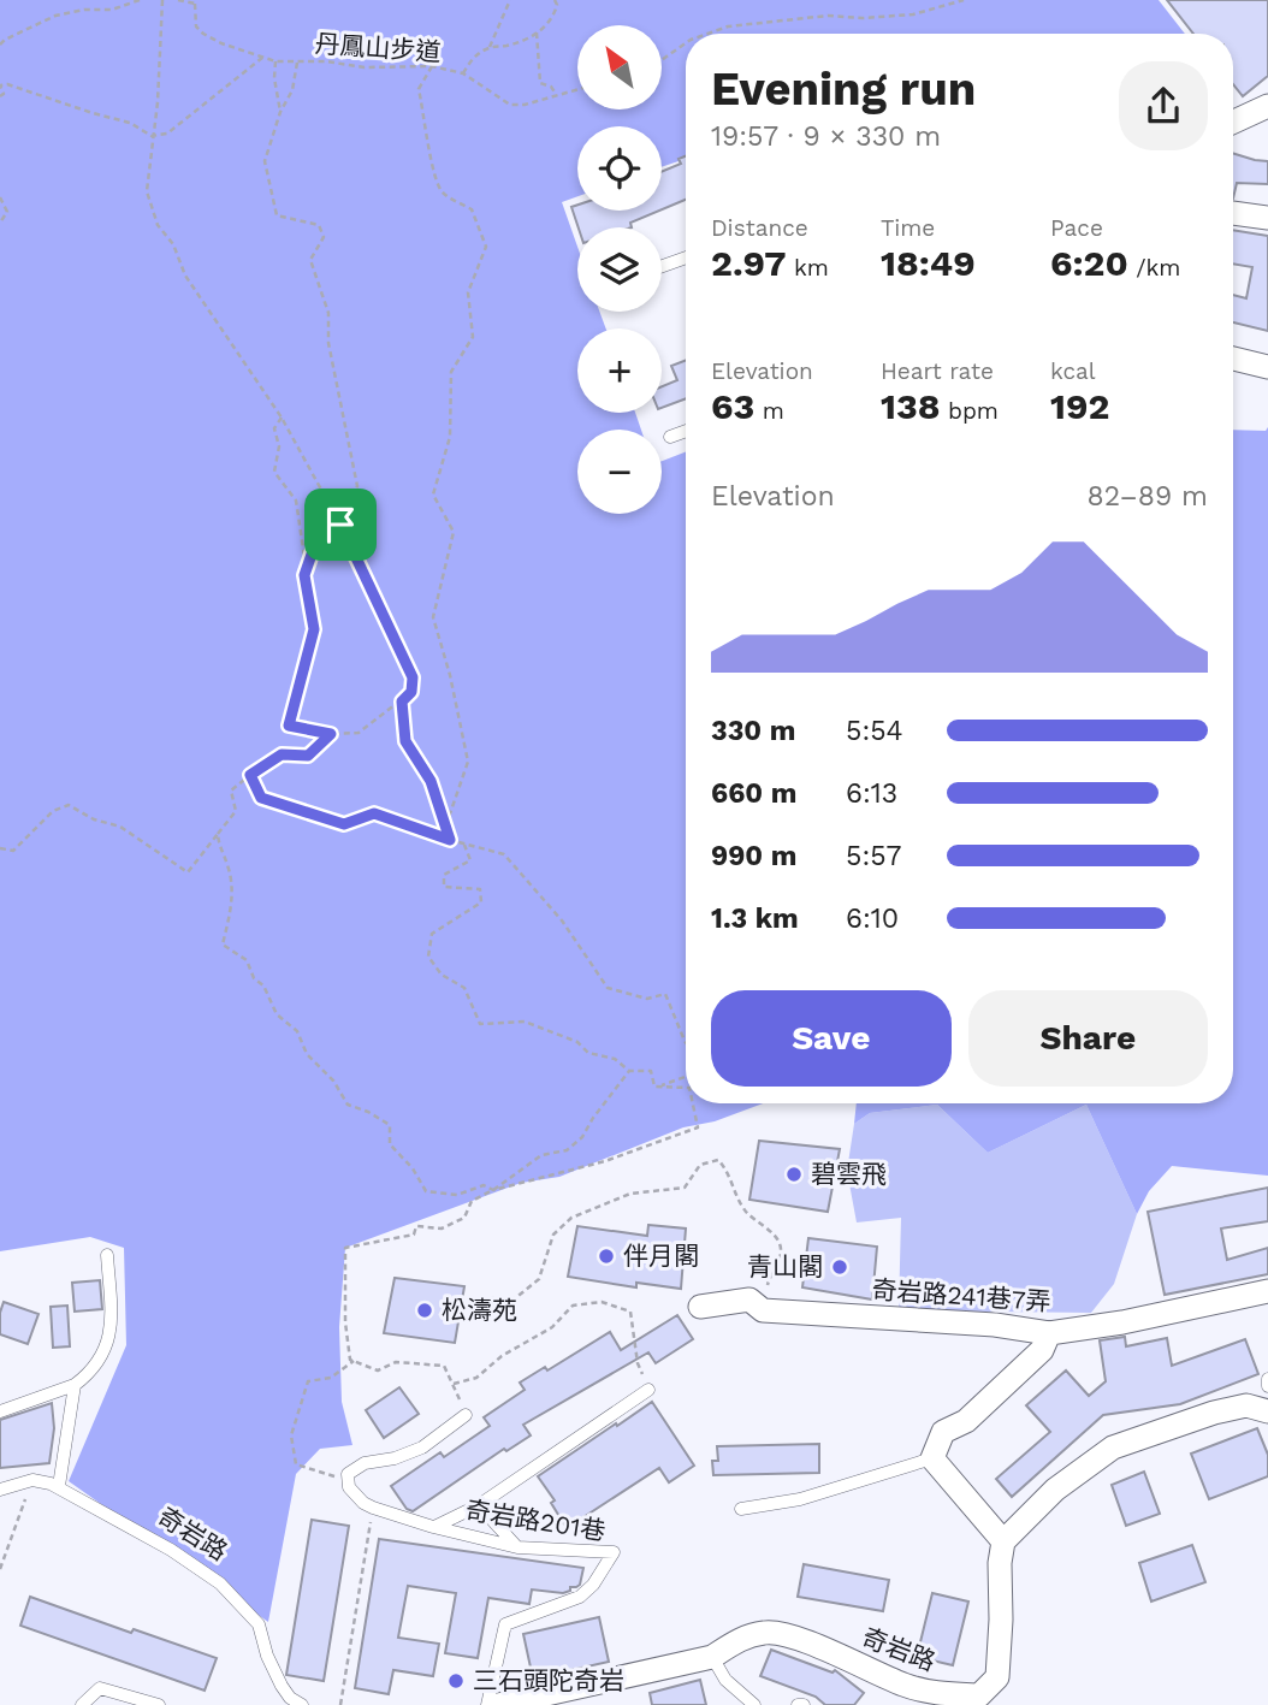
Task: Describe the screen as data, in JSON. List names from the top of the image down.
{
  "streets": {
    "street": ["奇岩路241巷7弄", "奇岩路"],
    "lane": ["奇岩路201巷"],
    "path": ["丹鳳山步道"]
  },
  "places": [
    "碧雲飛",
    "伴月閣",
    "青山閣",
    "松濤苑",
    "三石頭陀奇岩"
  ],
  "north": "top left",
  "page": {
    "map_buttons": ["+", "−"],
    "heading": ["Evening run", "19:57 · 9 × 330 m"],
    "stats": [
      ["Distance", "2.97 km"],
      ["Time", "18:49"],
      ["Pace", "6:20 /km"],
      ["Elevation", "63 m"],
      ["Heart rate", "138 bpm"],
      ["kcal", "192"]
    ],
    "chart": ["Elevation", "82–89 m"],
    "list": [
      {
        "name": "330 m",
        "note": "5:54"
      },
      {
        "name": "660 m",
        "note": "6:13"
      },
      {
        "name": "990 m",
        "note": "5:57"
      },
      {
        "name": "1.3 km",
        "note": "6:10"
      }
    ],
    "buttons": ["Save", "Share"]
  }
}
